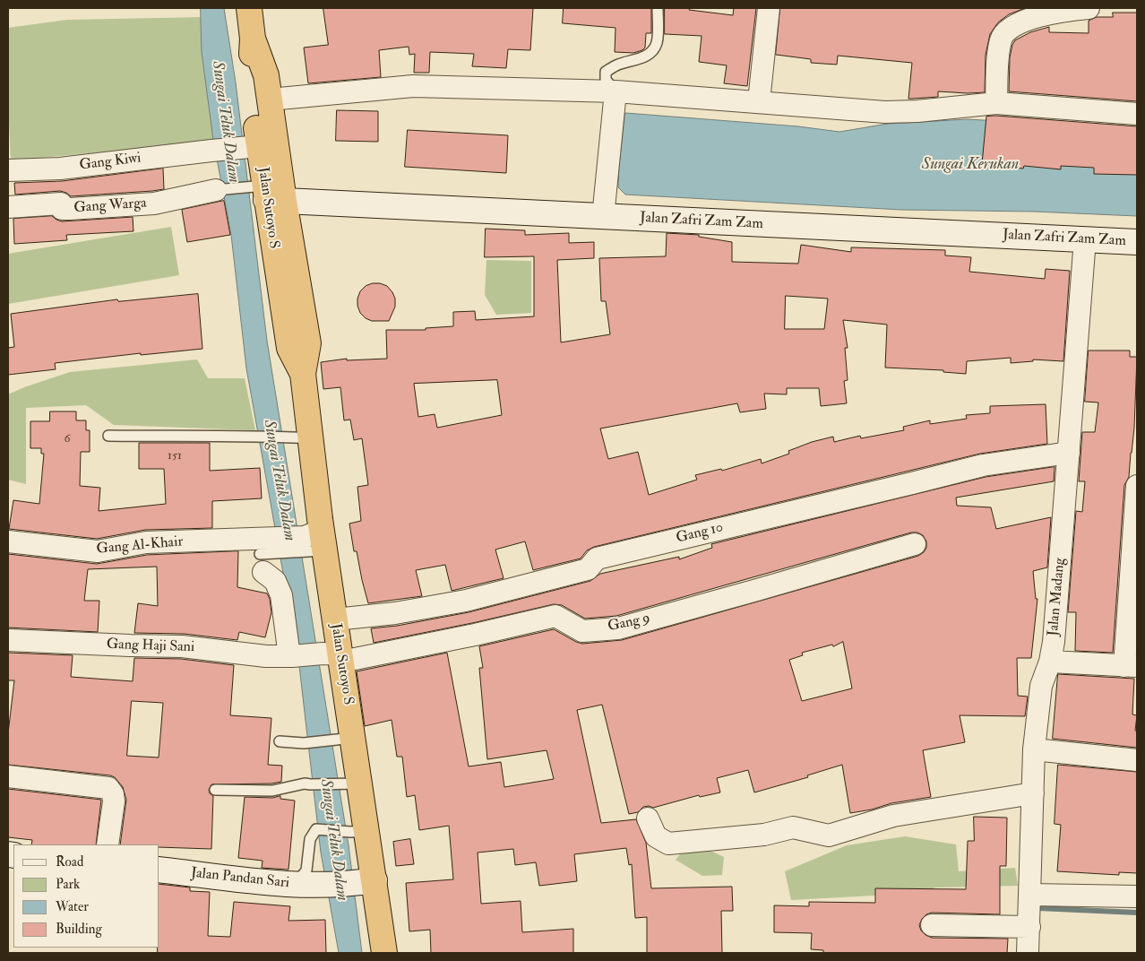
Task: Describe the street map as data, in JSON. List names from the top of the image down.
{
  "streets": {
    "highway": ["Jalan Sutoyo S"],
    "main road": ["Jalan Zafri Zam Zam", "Jalan Pandan Sari"],
    "street": [
      "Gang Kiwi",
      "Gang Warga",
      "Gang 10",
      "Gang Al-Khair",
      "Jalan Madang",
      "Gang 9",
      "Gang Haji Sani"
    ]
  },
  "crossings": [
    ["Gang Kiwi", "Jalan Sutoyo S"],
    ["Jalan Sutoyo S", "Jalan Zafri Zam Zam"],
    ["Jalan Sutoyo S", "Gang 10"],
    ["Jalan Sutoyo S", "Gang Al-Khair"],
    ["Jalan Sutoyo S", "Gang 9"],
    ["Jalan Sutoyo S", "Jalan Pandan Sari"],
    ["Jalan Zafri Zam Zam", "Jalan Madang"],
    ["Gang 10", "Jalan Madang"],
    ["Gang 9", "Gang Haji Sani"]
  ],
  "water": ["Sungai Teluk Dalam", "Sungai Kerukan"],
  "house_numbers": ["6", "151"],
  "legend": [
    "Road",
    "Park",
    "Water",
    "Building"
  ]
}
